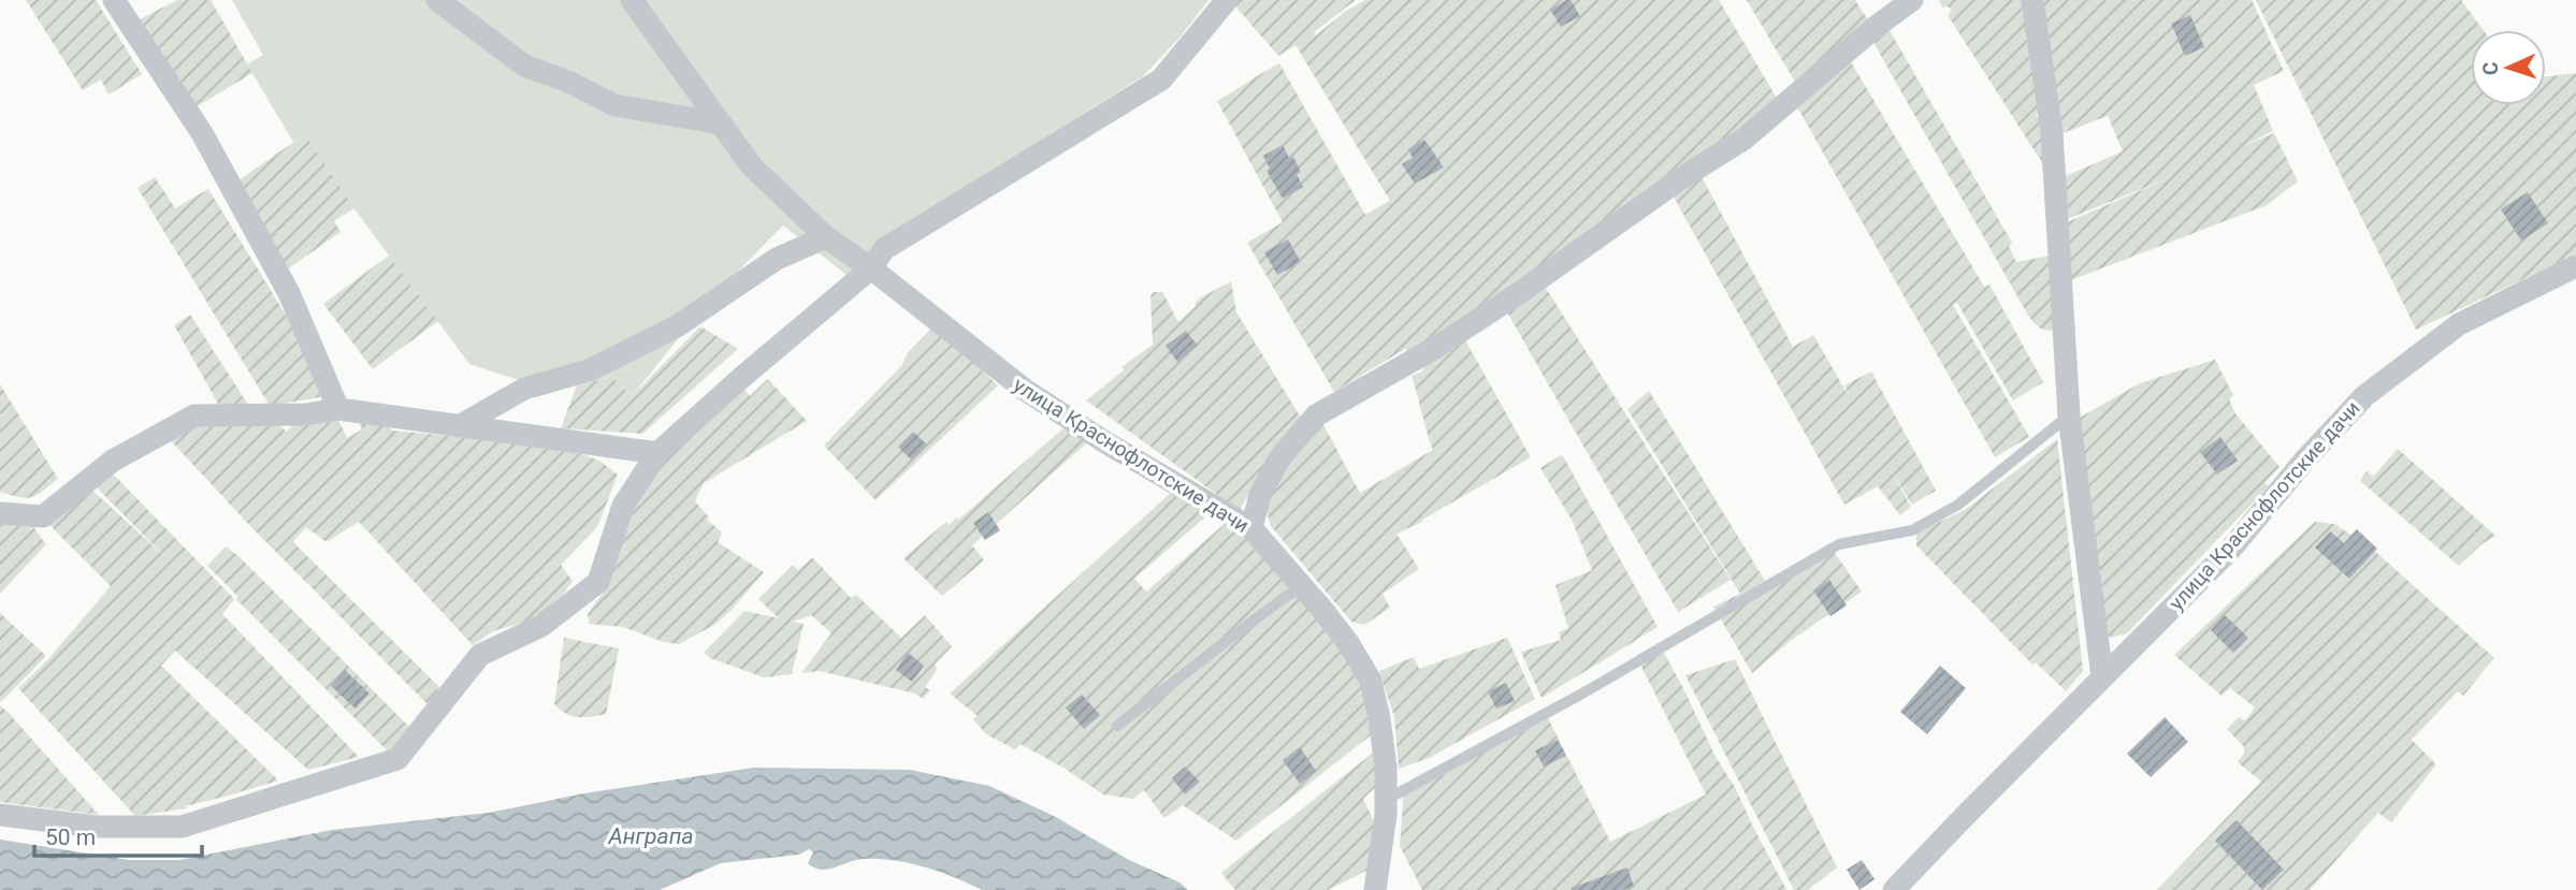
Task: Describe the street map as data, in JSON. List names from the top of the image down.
{
  "streets": {
    "street": ["улица Краснофлотские дачи"]
  },
  "water": ["Анграпа"],
  "scale_bar": "50 m",
  "north": "left"
}
